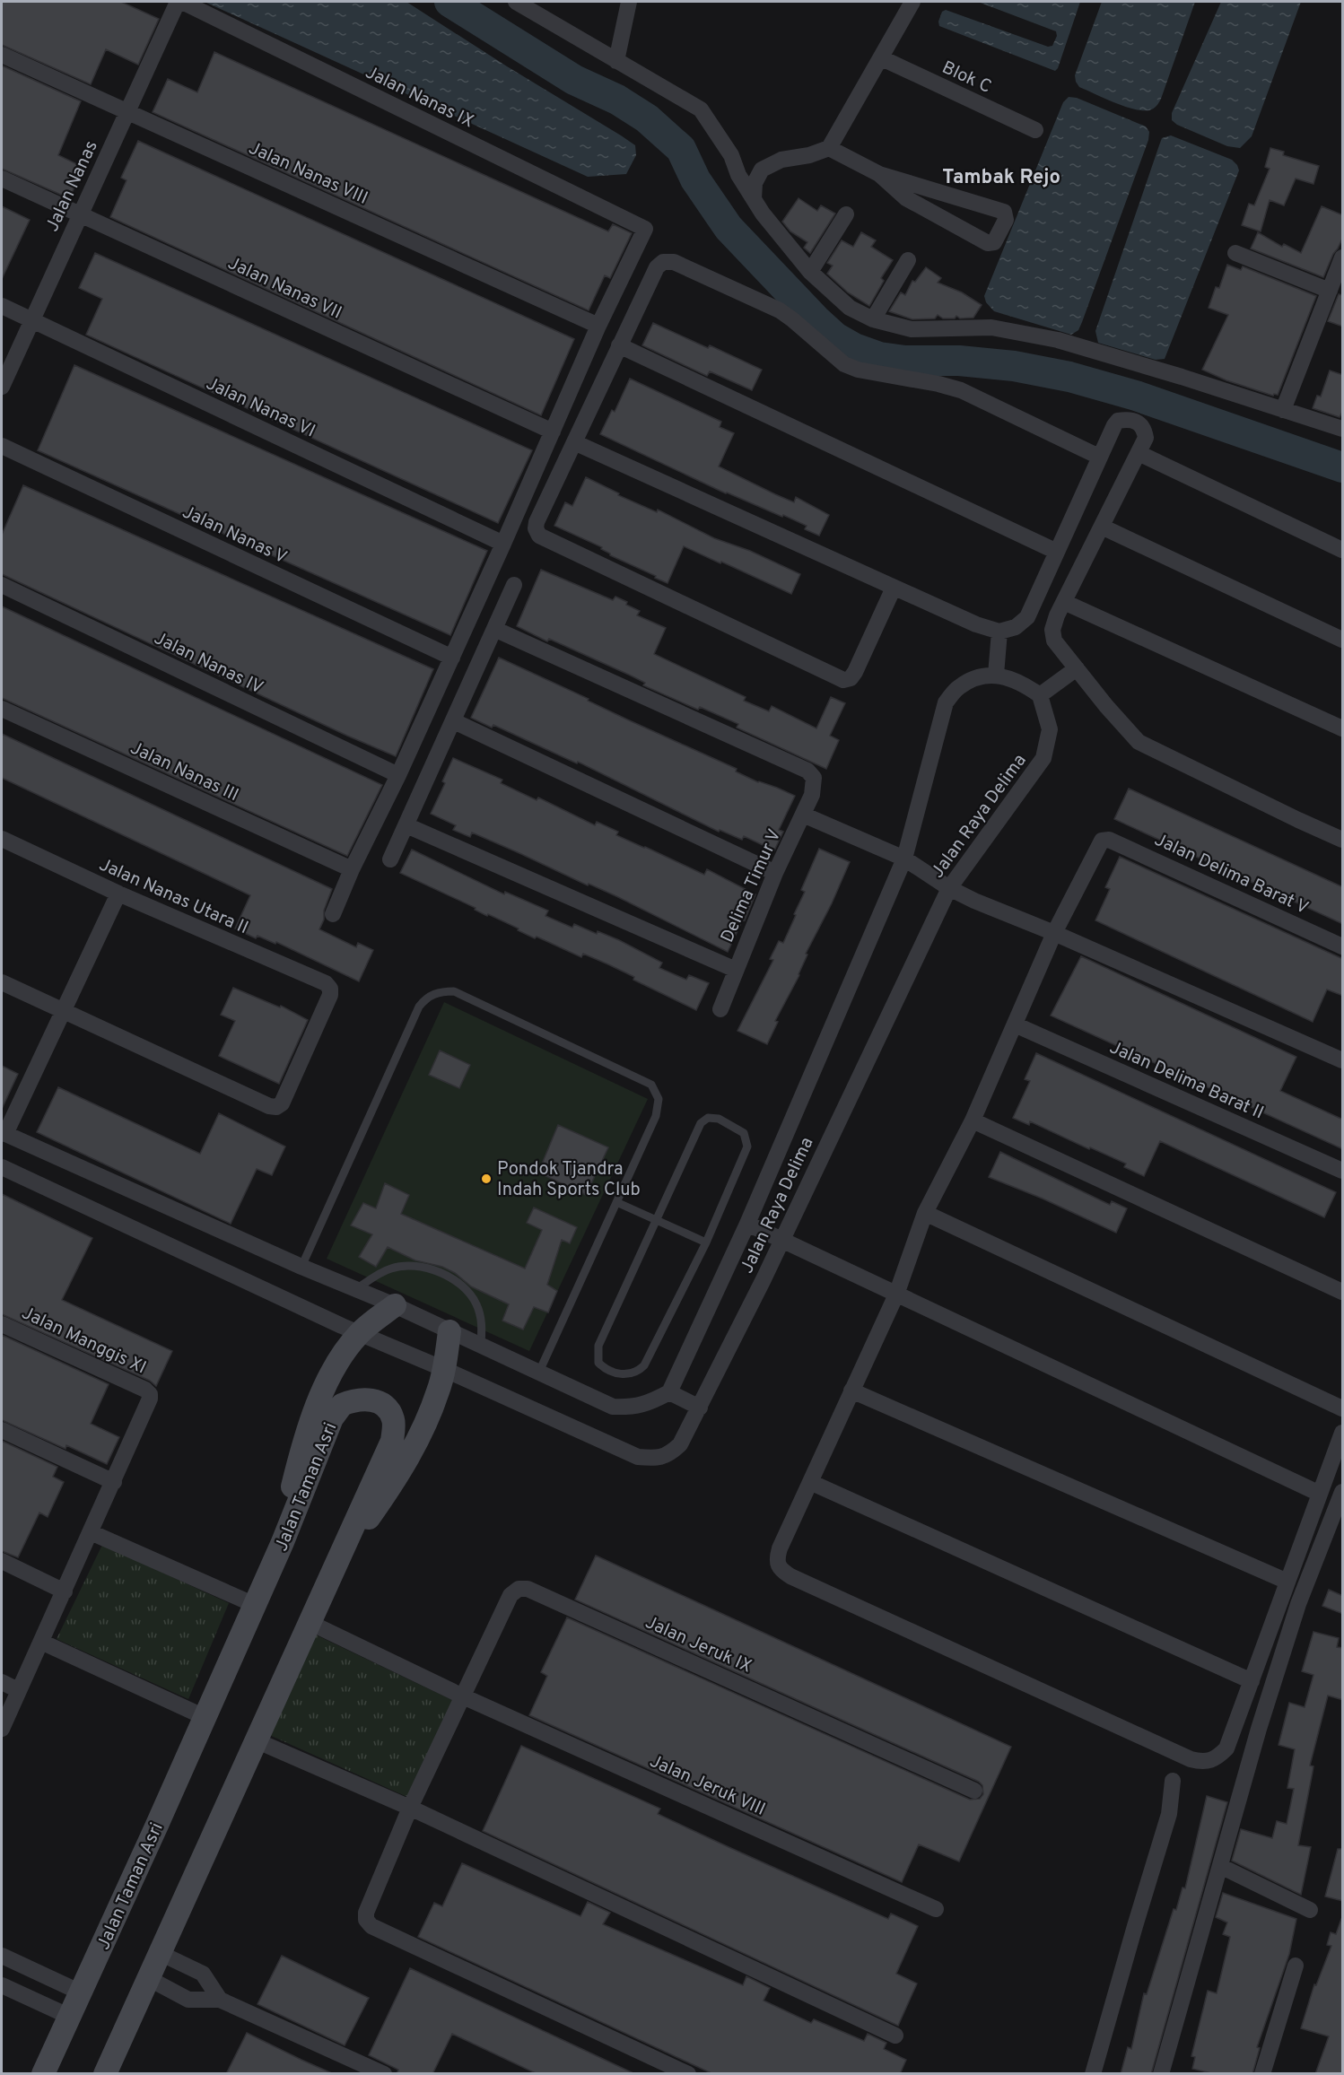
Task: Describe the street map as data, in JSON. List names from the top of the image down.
{
  "streets": {
    "main road": ["Jalan Taman Asri"],
    "street": [
      "Blok C",
      "Jalan Nanas IX",
      "Jalan Nanas VIII",
      "Jalan Nanas",
      "Jalan Nanas VII",
      "Jalan Nanas VI",
      "Jalan Nanas V",
      "Jalan Nanas IV",
      "Jalan Nanas III",
      "Jalan Raya Delima",
      "Jalan Delima Barat V",
      "Delima Timur V",
      "Jalan Nanas Utara II",
      "Jalan Delima Barat II",
      "Jalan Manggis XI",
      "Jalan Jeruk IX",
      "Jalan Jeruk VIII"
    ]
  },
  "crossings": [
    ["Jalan Nanas IX", "Jalan Nanas VIII"],
    ["Jalan Nanas VIII", "Jalan Nanas"],
    ["Jalan Nanas", "Jalan Nanas VII"],
    ["Jalan Nanas", "Jalan Nanas VI"],
    ["Jalan Taman Asri", "Jalan Jeruk VIII"],
    ["Jalan Jeruk IX", "Jalan Jeruk VIII"]
  ],
  "districts": ["Tambak Rejo"],
  "places": ["Pondok Tjandra Indah Sports Club"]
}
